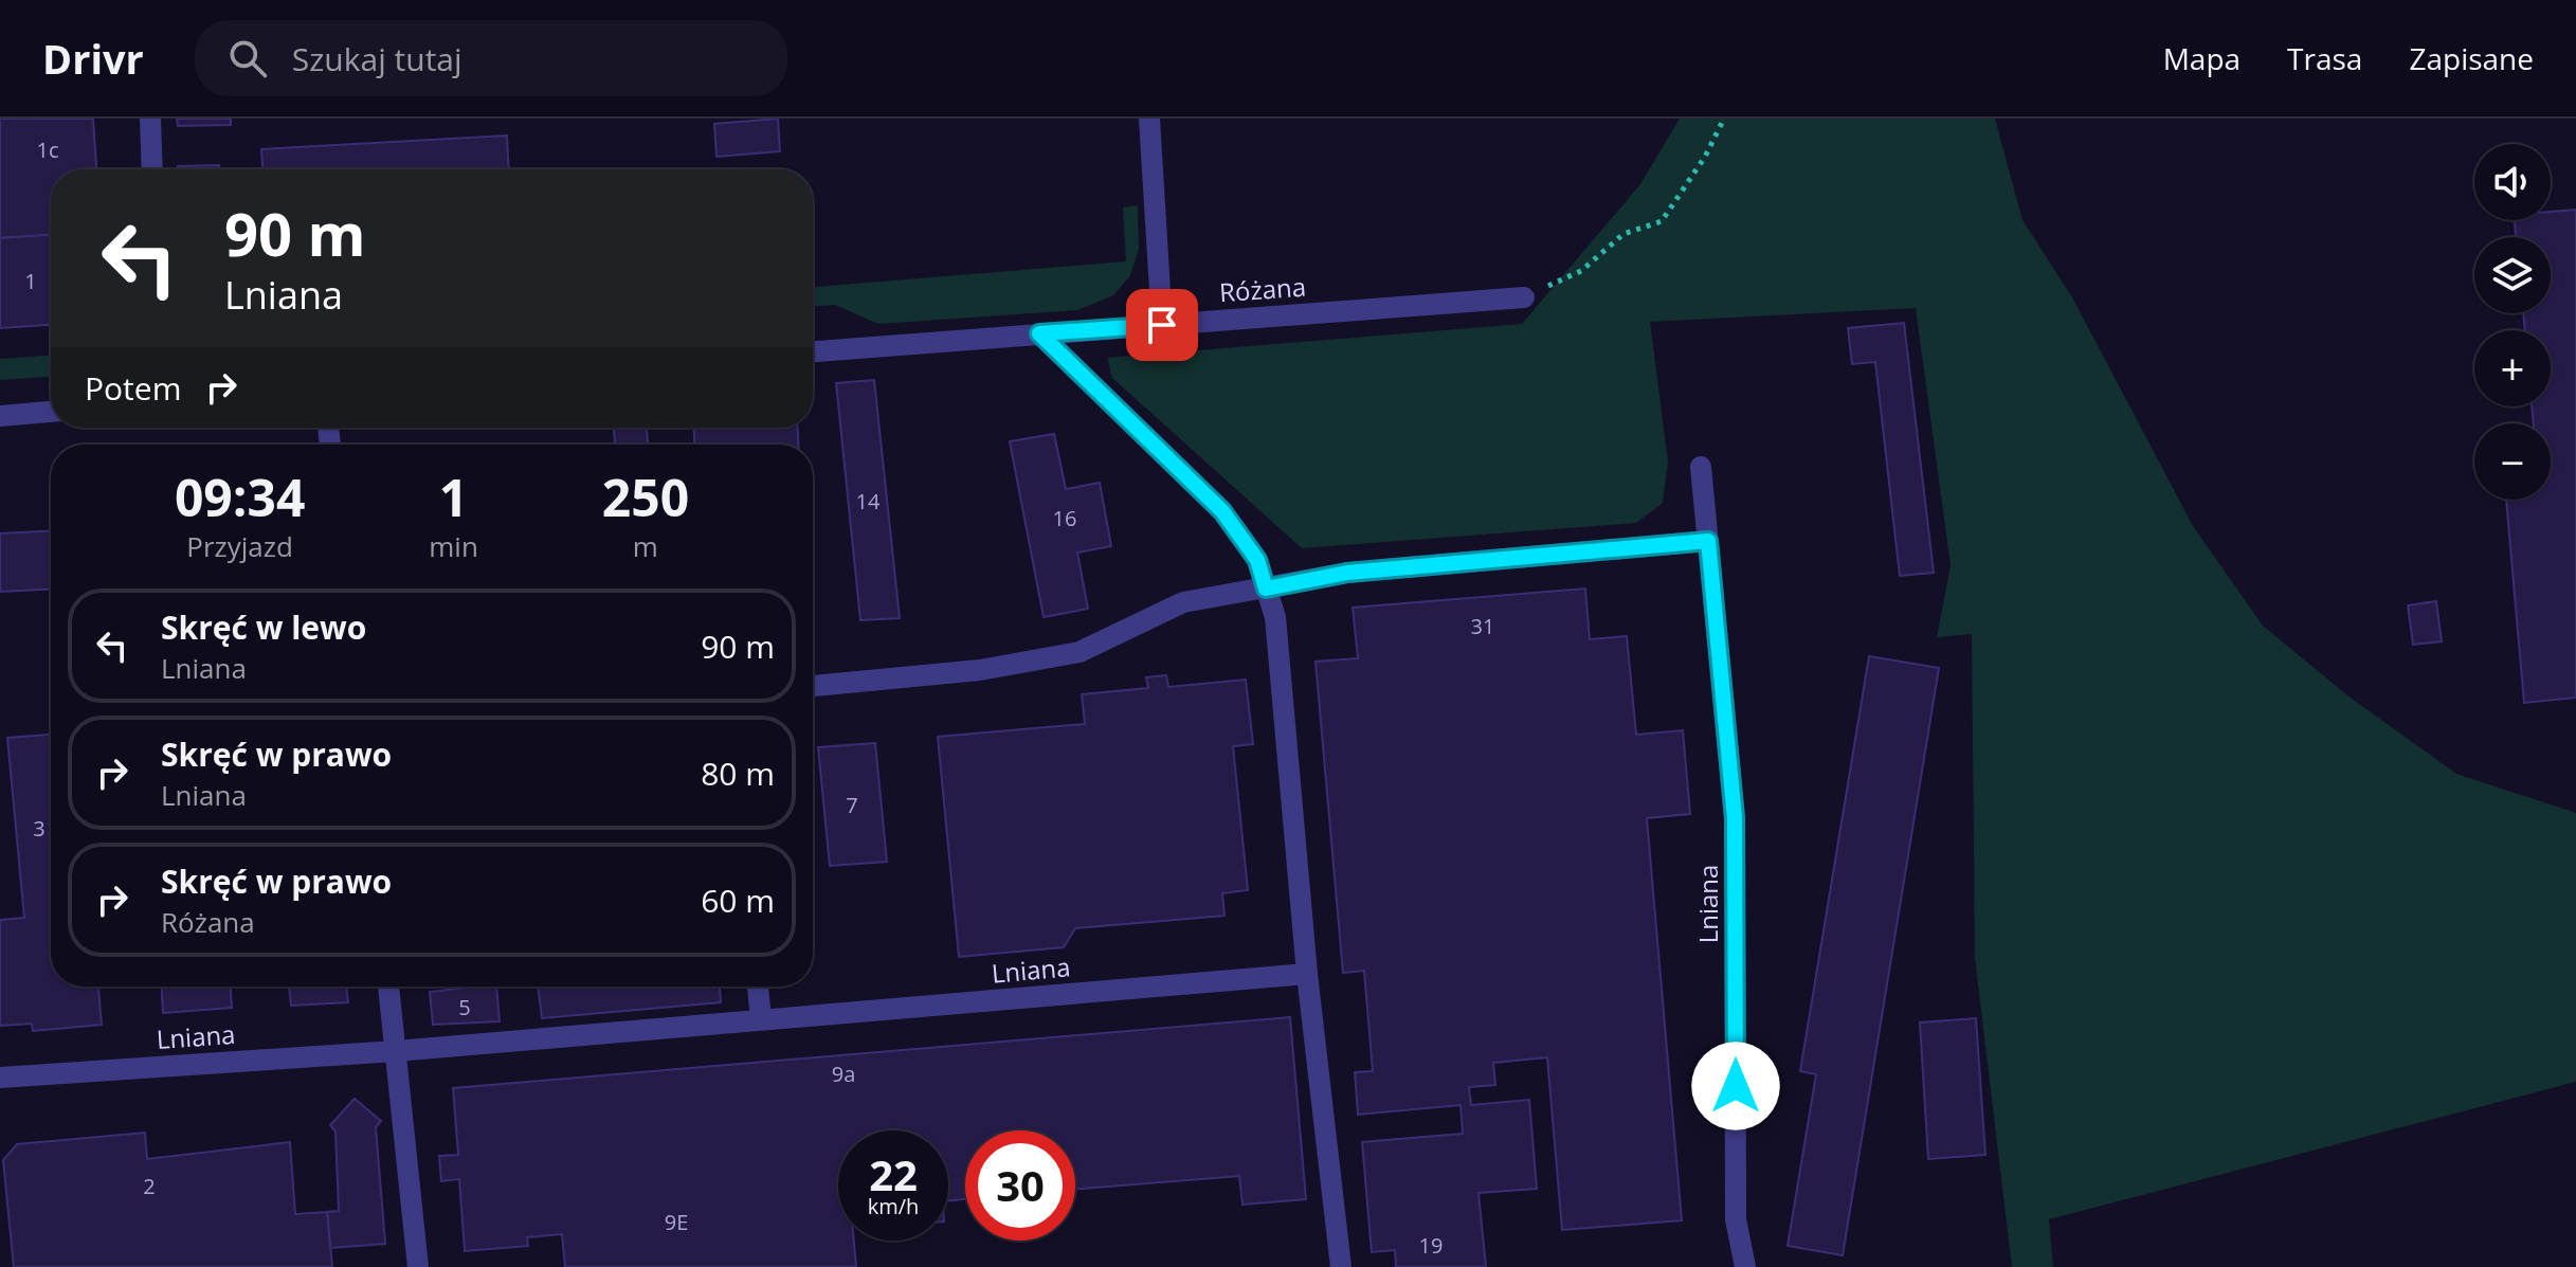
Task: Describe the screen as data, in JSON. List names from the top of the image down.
{
  "streets": {
    "street": ["Różana", "Lniana"]
  },
  "house_numbers": [
    "1c",
    "1",
    "14",
    "16",
    "31",
    "7",
    "3",
    "5",
    "9a",
    "2",
    "9E",
    "19"
  ],
  "page": {
    "header": "Drivr",
    "search": "Szukaj tutaj",
    "nav": ["Mapa", "Trasa", "Zapisane"],
    "map_buttons": ["+", "−"],
    "turn": ["90 m", "Lniana"],
    "then": "Potem",
    "eta": [
      "09:34",
      "Przyjazd",
      "1",
      "min",
      "250",
      "m"
    ],
    "list": [
      {
        "name": "Skręć w lewo",
        "note": "Lniana",
        "value": "90 m"
      },
      {
        "name": "Skręć w prawo",
        "note": "Lniana",
        "value": "80 m"
      },
      {
        "name": "Skręć w prawo",
        "note": "Różana",
        "value": "60 m"
      }
    ],
    "speed": "22 km/h",
    "limit": "30"
  }
}
